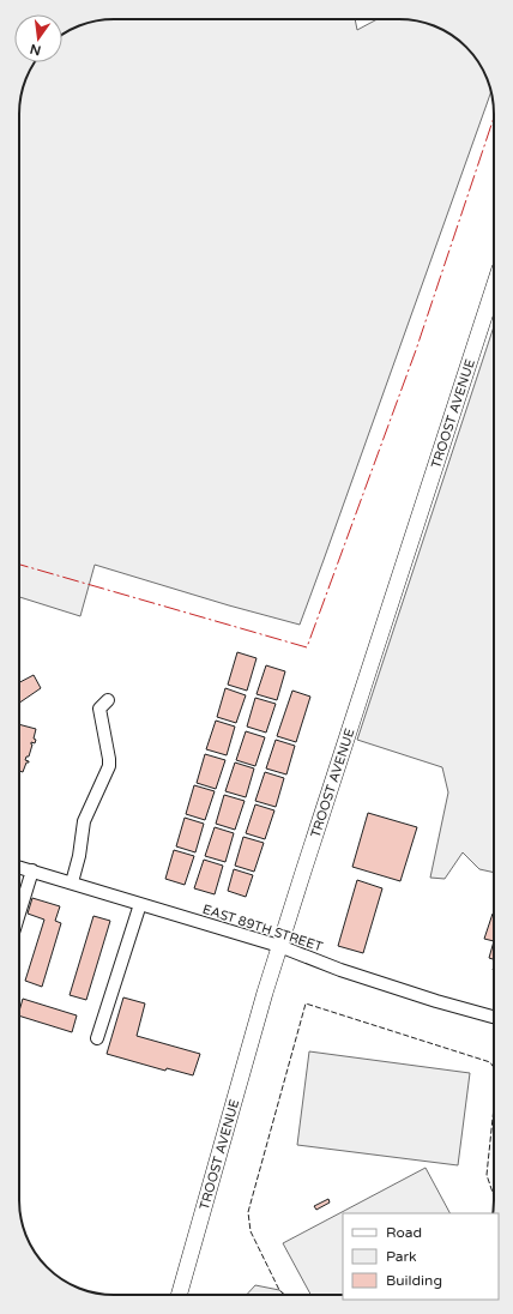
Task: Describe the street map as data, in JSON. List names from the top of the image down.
{
  "streets": {
    "main road": ["TROOST AVENUE"],
    "street": ["EAST 89TH STREET"]
  },
  "crossings": [
    ["TROOST AVENUE", "EAST 89TH STREET"]
  ],
  "legend": ["Road", "Park", "Building"],
  "north": "bottom"
}
